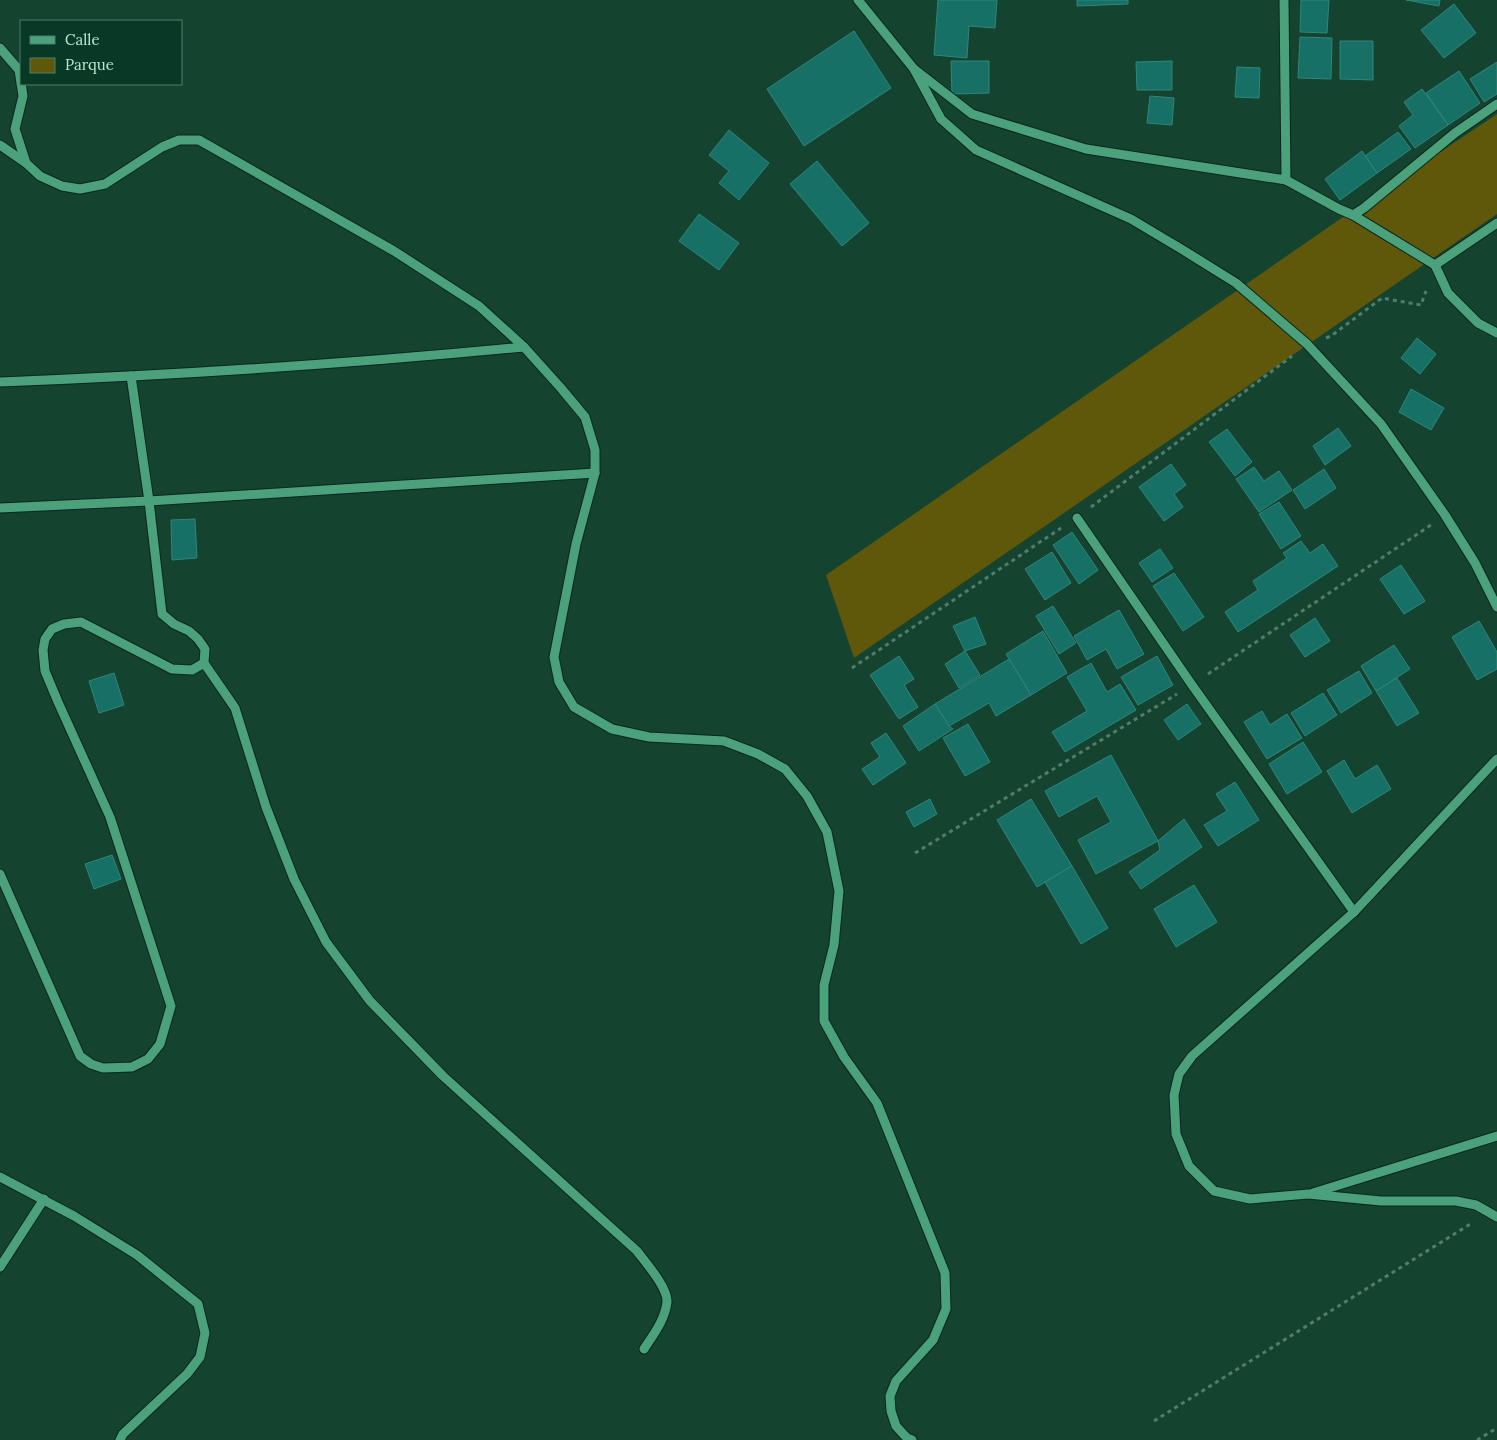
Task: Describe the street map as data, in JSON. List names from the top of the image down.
{
  "legend": ["Calle", "Parque"]
}
